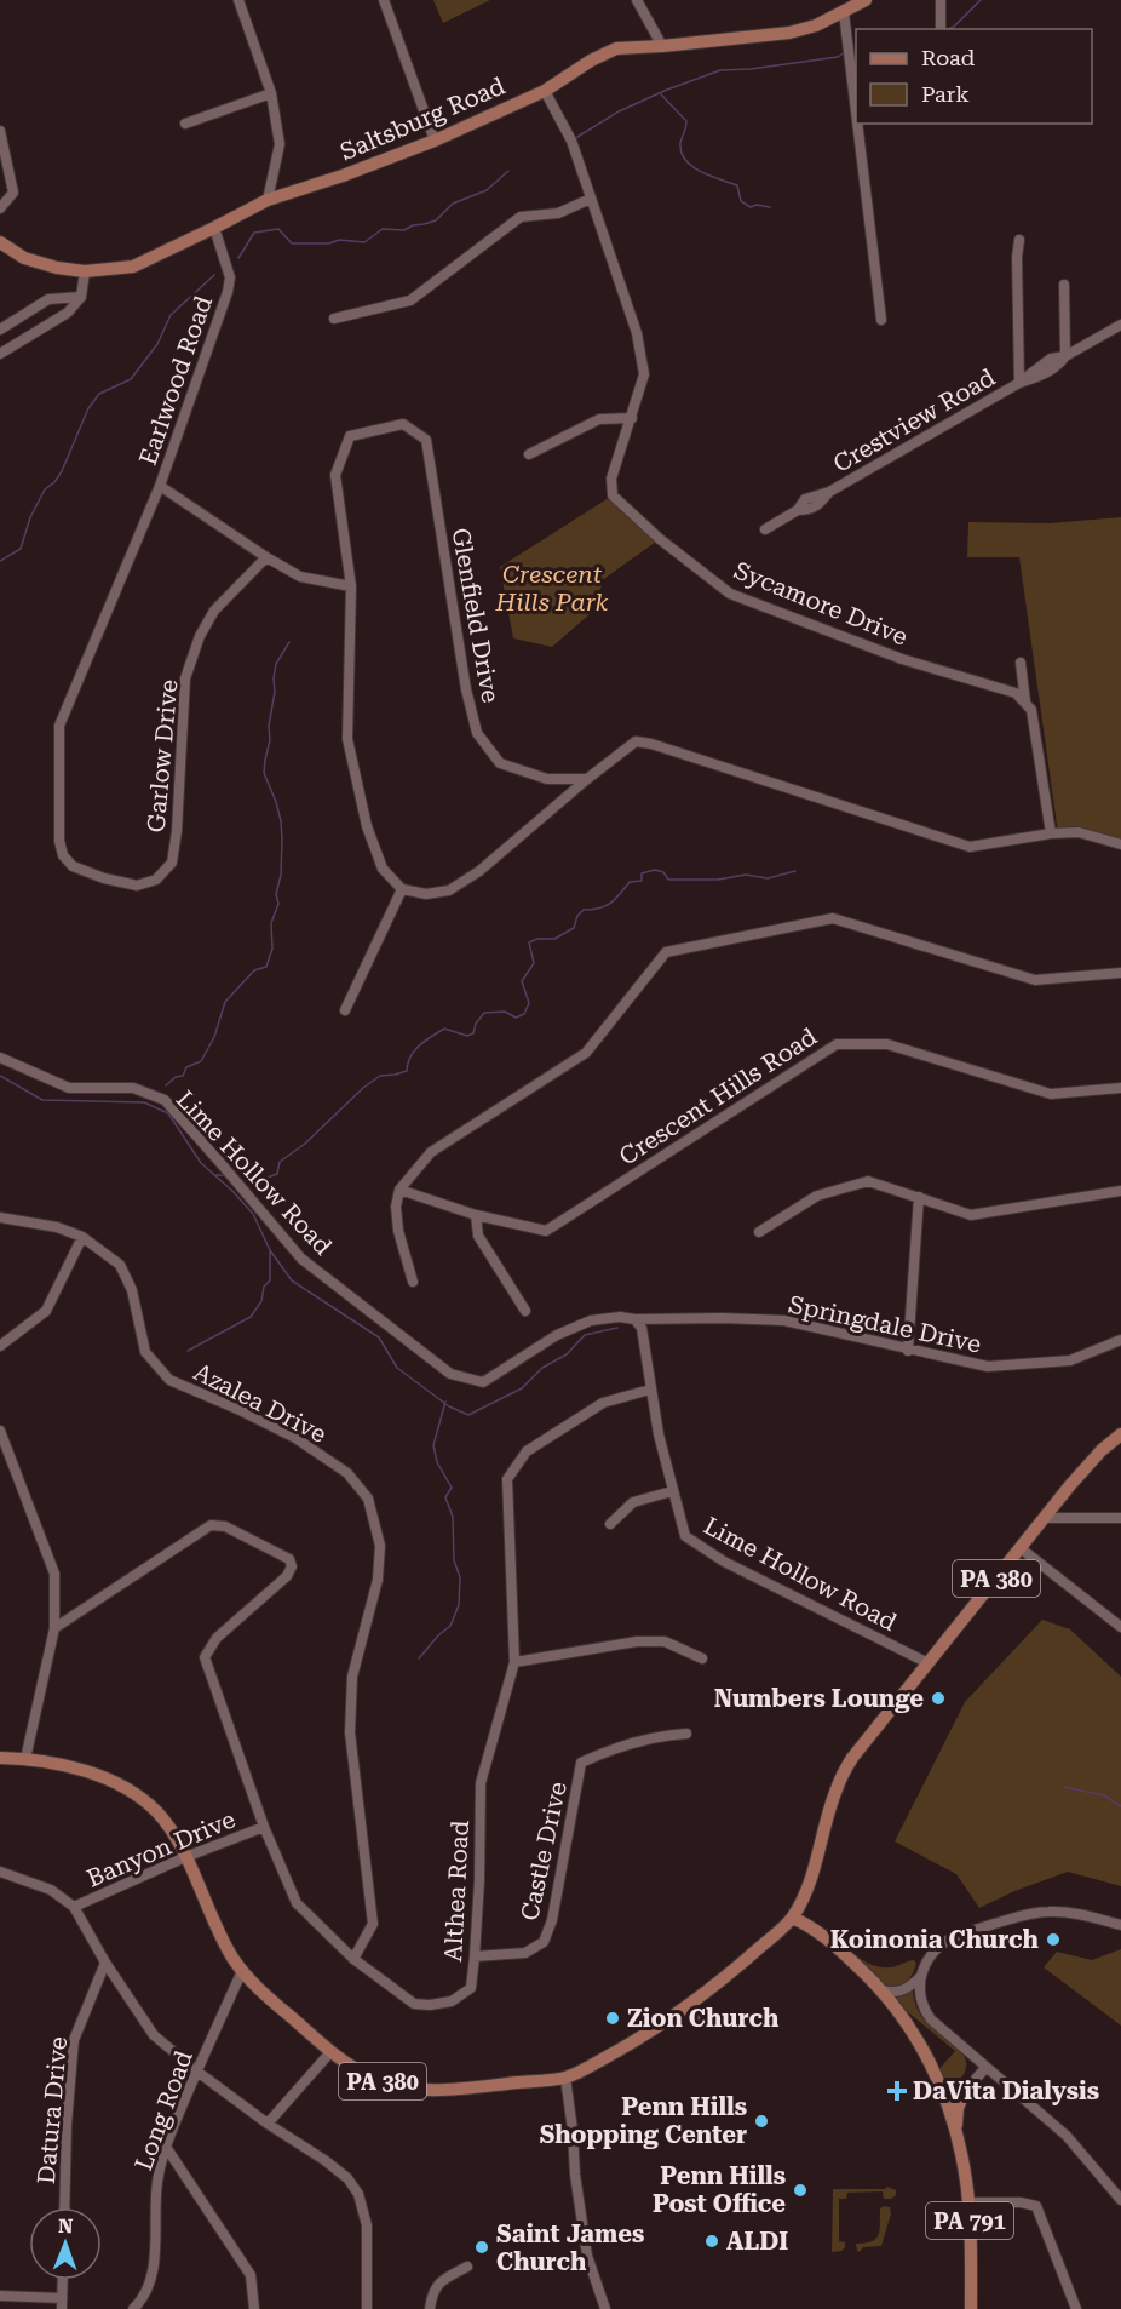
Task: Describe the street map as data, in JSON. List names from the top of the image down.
{
  "streets": {
    "main road": ["Saltsburg Road", "PA 380", "PA 791"],
    "street": [
      "Earlwood Road",
      "Crestview Road",
      "Sycamore Drive",
      "Glenfield Drive",
      "Garlow Drive",
      "Crescent Hills Road",
      "Lime Hollow Road",
      "Springdale Drive",
      "Azalea Drive",
      "Banyon Drive",
      "Castle Drive",
      "Althea Road",
      "Datura Drive",
      "Long Road"
    ]
  },
  "crossings": [
    ["Saltsburg Road", "Earlwood Road"],
    ["Saltsburg Road", "Sycamore Drive"],
    ["Earlwood Road", "Glenfield Drive"],
    ["Earlwood Road", "Garlow Drive"],
    ["Lime Hollow Road", "Springdale Drive"],
    ["Lime Hollow Road", "PA 380"],
    ["Lime Hollow Road", "Althea Road"],
    ["Azalea Drive", "Althea Road"],
    ["PA 380", "Banyon Drive"],
    ["PA 380", "Long Road"],
    ["PA 380", "PA 791"],
    ["Banyon Drive", "Althea Road"],
    ["Castle Drive", "Althea Road"]
  ],
  "parks": ["Crescent Hills Park"],
  "places": {
    "other": [
      "Numbers Lounge",
      "Koinonia Church",
      "Zion Church",
      "Penn Hills Shopping Center",
      "Penn Hills Post Office",
      "ALDI",
      "Saint James Church"
    ],
    "health": ["DaVita Dialysis"]
  },
  "legend": ["Road", "Park"],
  "north": "top"
}
